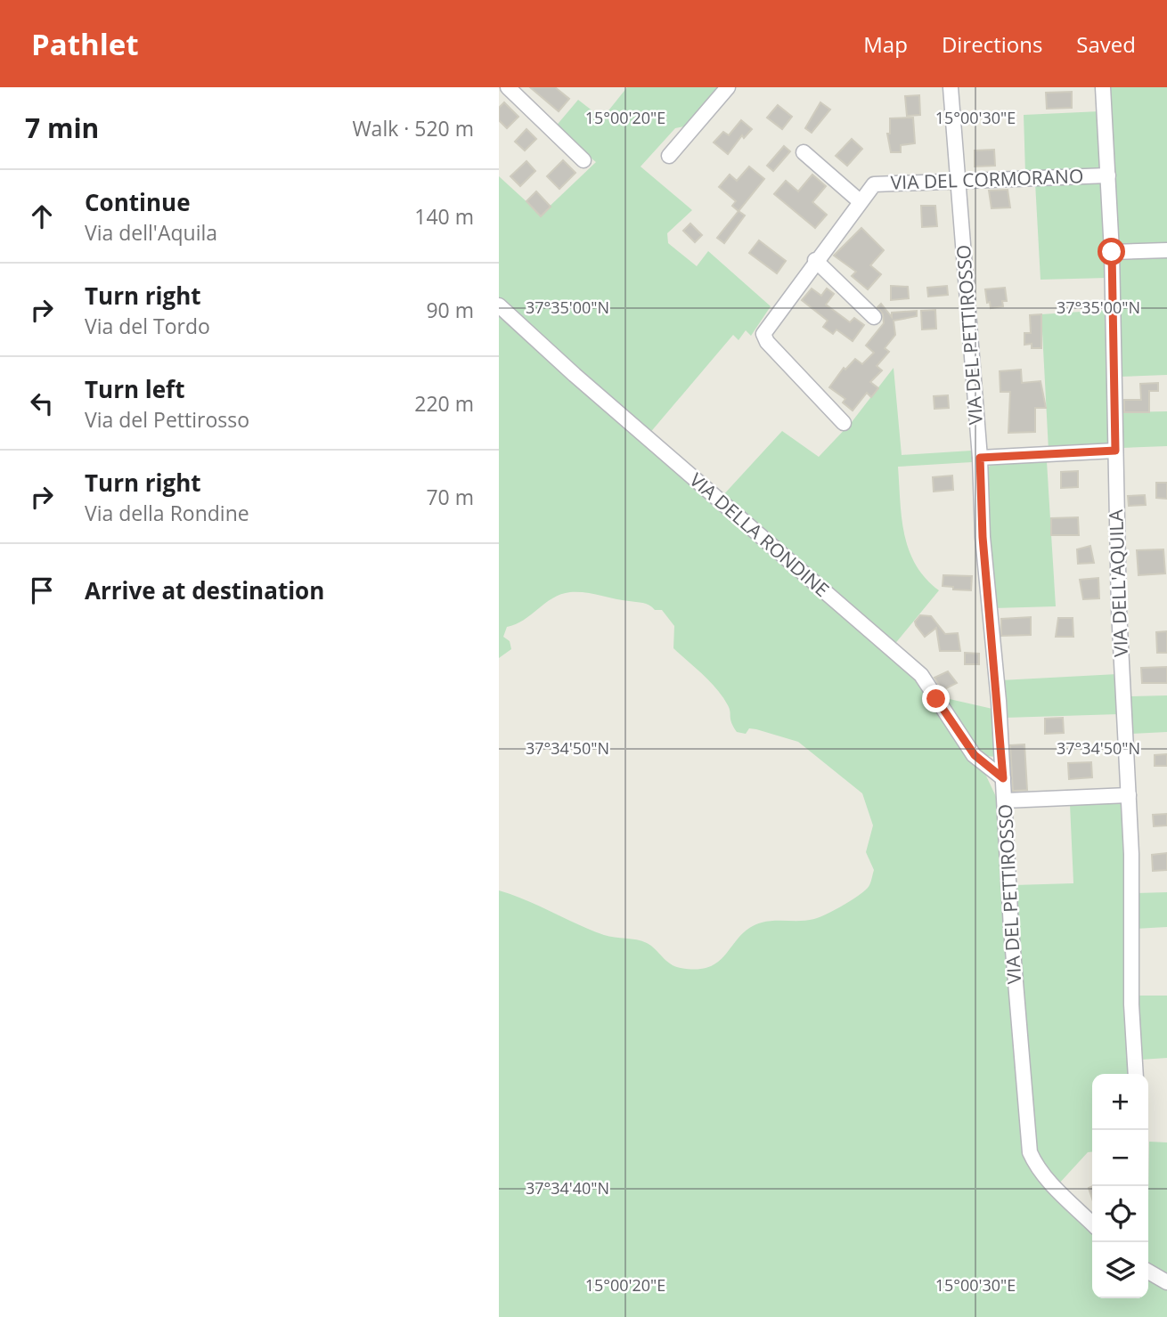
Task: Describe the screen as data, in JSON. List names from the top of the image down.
{
  "streets": {
    "street": [
      "VIA DEL CORMORANO",
      "VIA DEL PETTIROSSO",
      "VIA DELLA RONDINE",
      "VIA DELL'AQUILA"
    ]
  },
  "crossings": [
    ["VIA DEL CORMORANO", "VIA DEL PETTIROSSO"],
    ["VIA DEL CORMORANO", "VIA DELL'AQUILA"],
    ["VIA DEL PETTIROSSO", "VIA DELLA RONDINE"]
  ],
  "page": {
    "header": "Pathlet",
    "nav": ["Map", "Directions", "Saved"],
    "heading": ["7 min", "Walk · 520 m"],
    "list": [
      ["Continue", "Via dell'Aquila", "140 m"],
      ["Turn right", "Via del Tordo", "90 m"],
      ["Turn left", "Via del Pettirosso", "220 m"],
      ["Turn right", "Via della Rondine", "70 m"],
      "Arrive at destination"
    ],
    "map_buttons": ["+", "−"]
  },
  "coordinates": [
    "15°00'20\"E",
    "15°00'30\"E",
    "37°35'00\"N",
    "37°34'50\"N",
    "37°34'40\"N"
  ]
}
